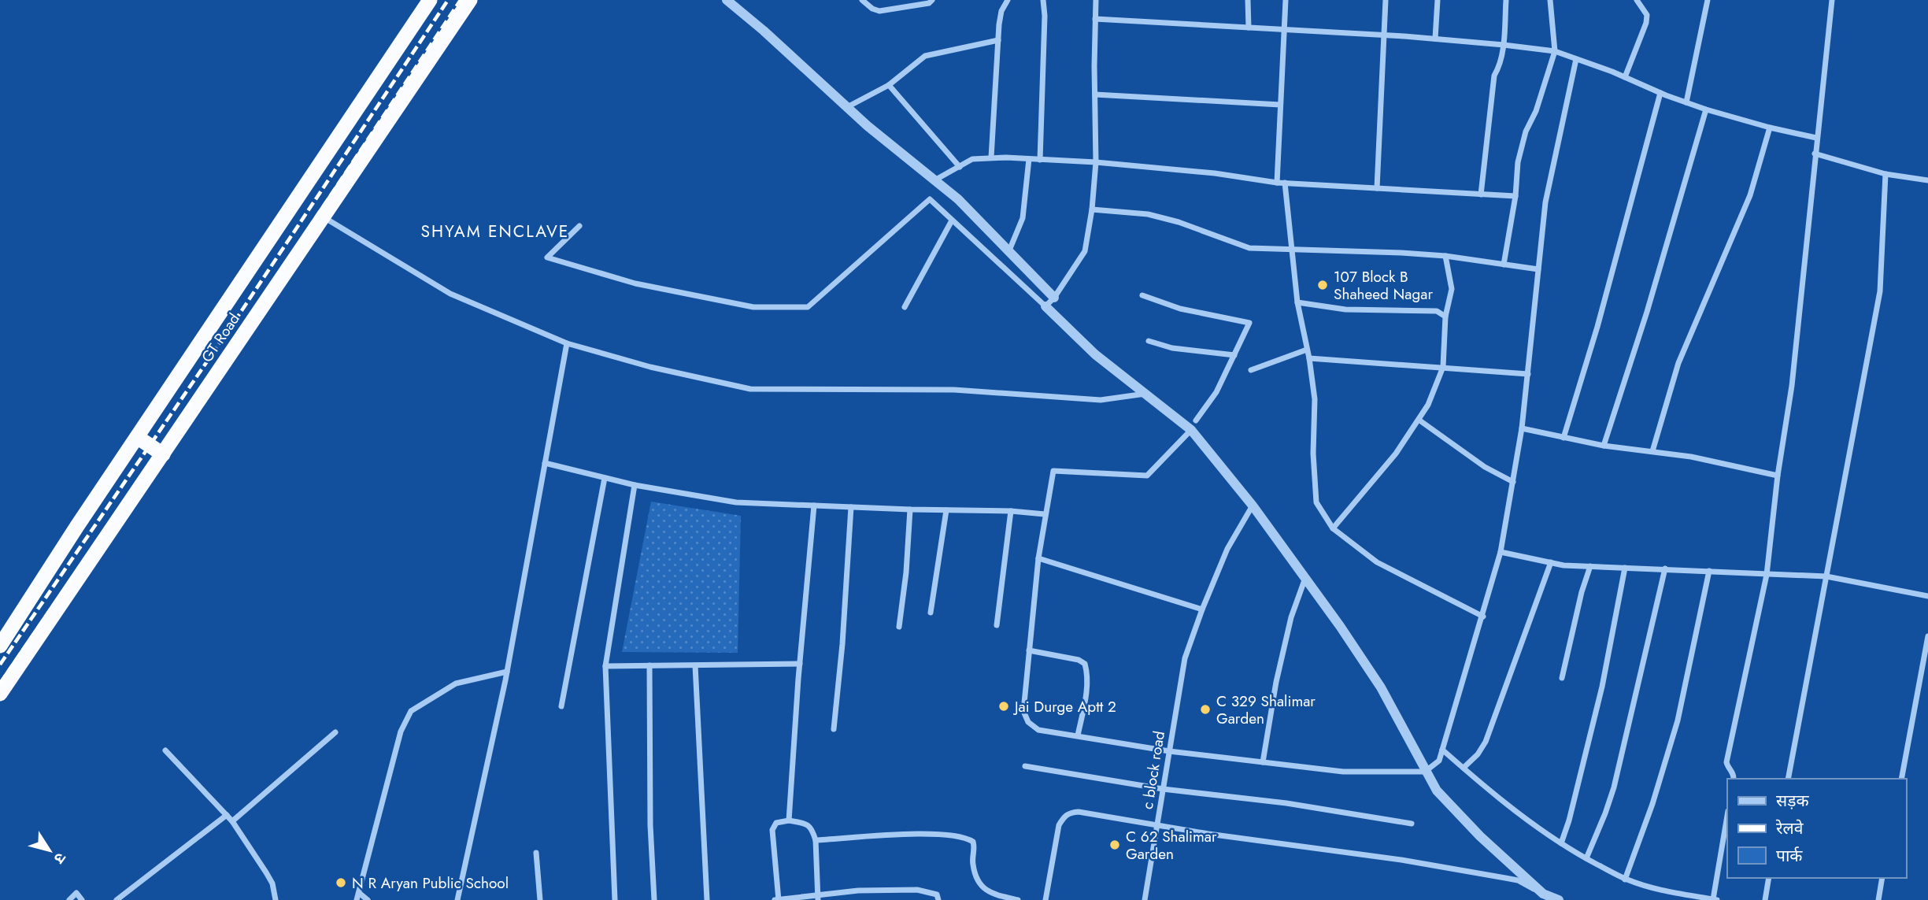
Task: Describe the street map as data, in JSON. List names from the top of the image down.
{
  "streets": {
    "highway": ["GT Road"],
    "street": ["c block road"]
  },
  "districts": ["SHYAM ENCLAVE"],
  "places": [
    "107 Block B Shaheed Nagar",
    "Jai Durge Aptt 2",
    "C 329 Shalimar Garden",
    "C 62 Shalimar Garden",
    "N R Aryan Public School"
  ],
  "legend": ["सड़क", "रेलवे", "पार्क"],
  "north": "bottom right"
}
